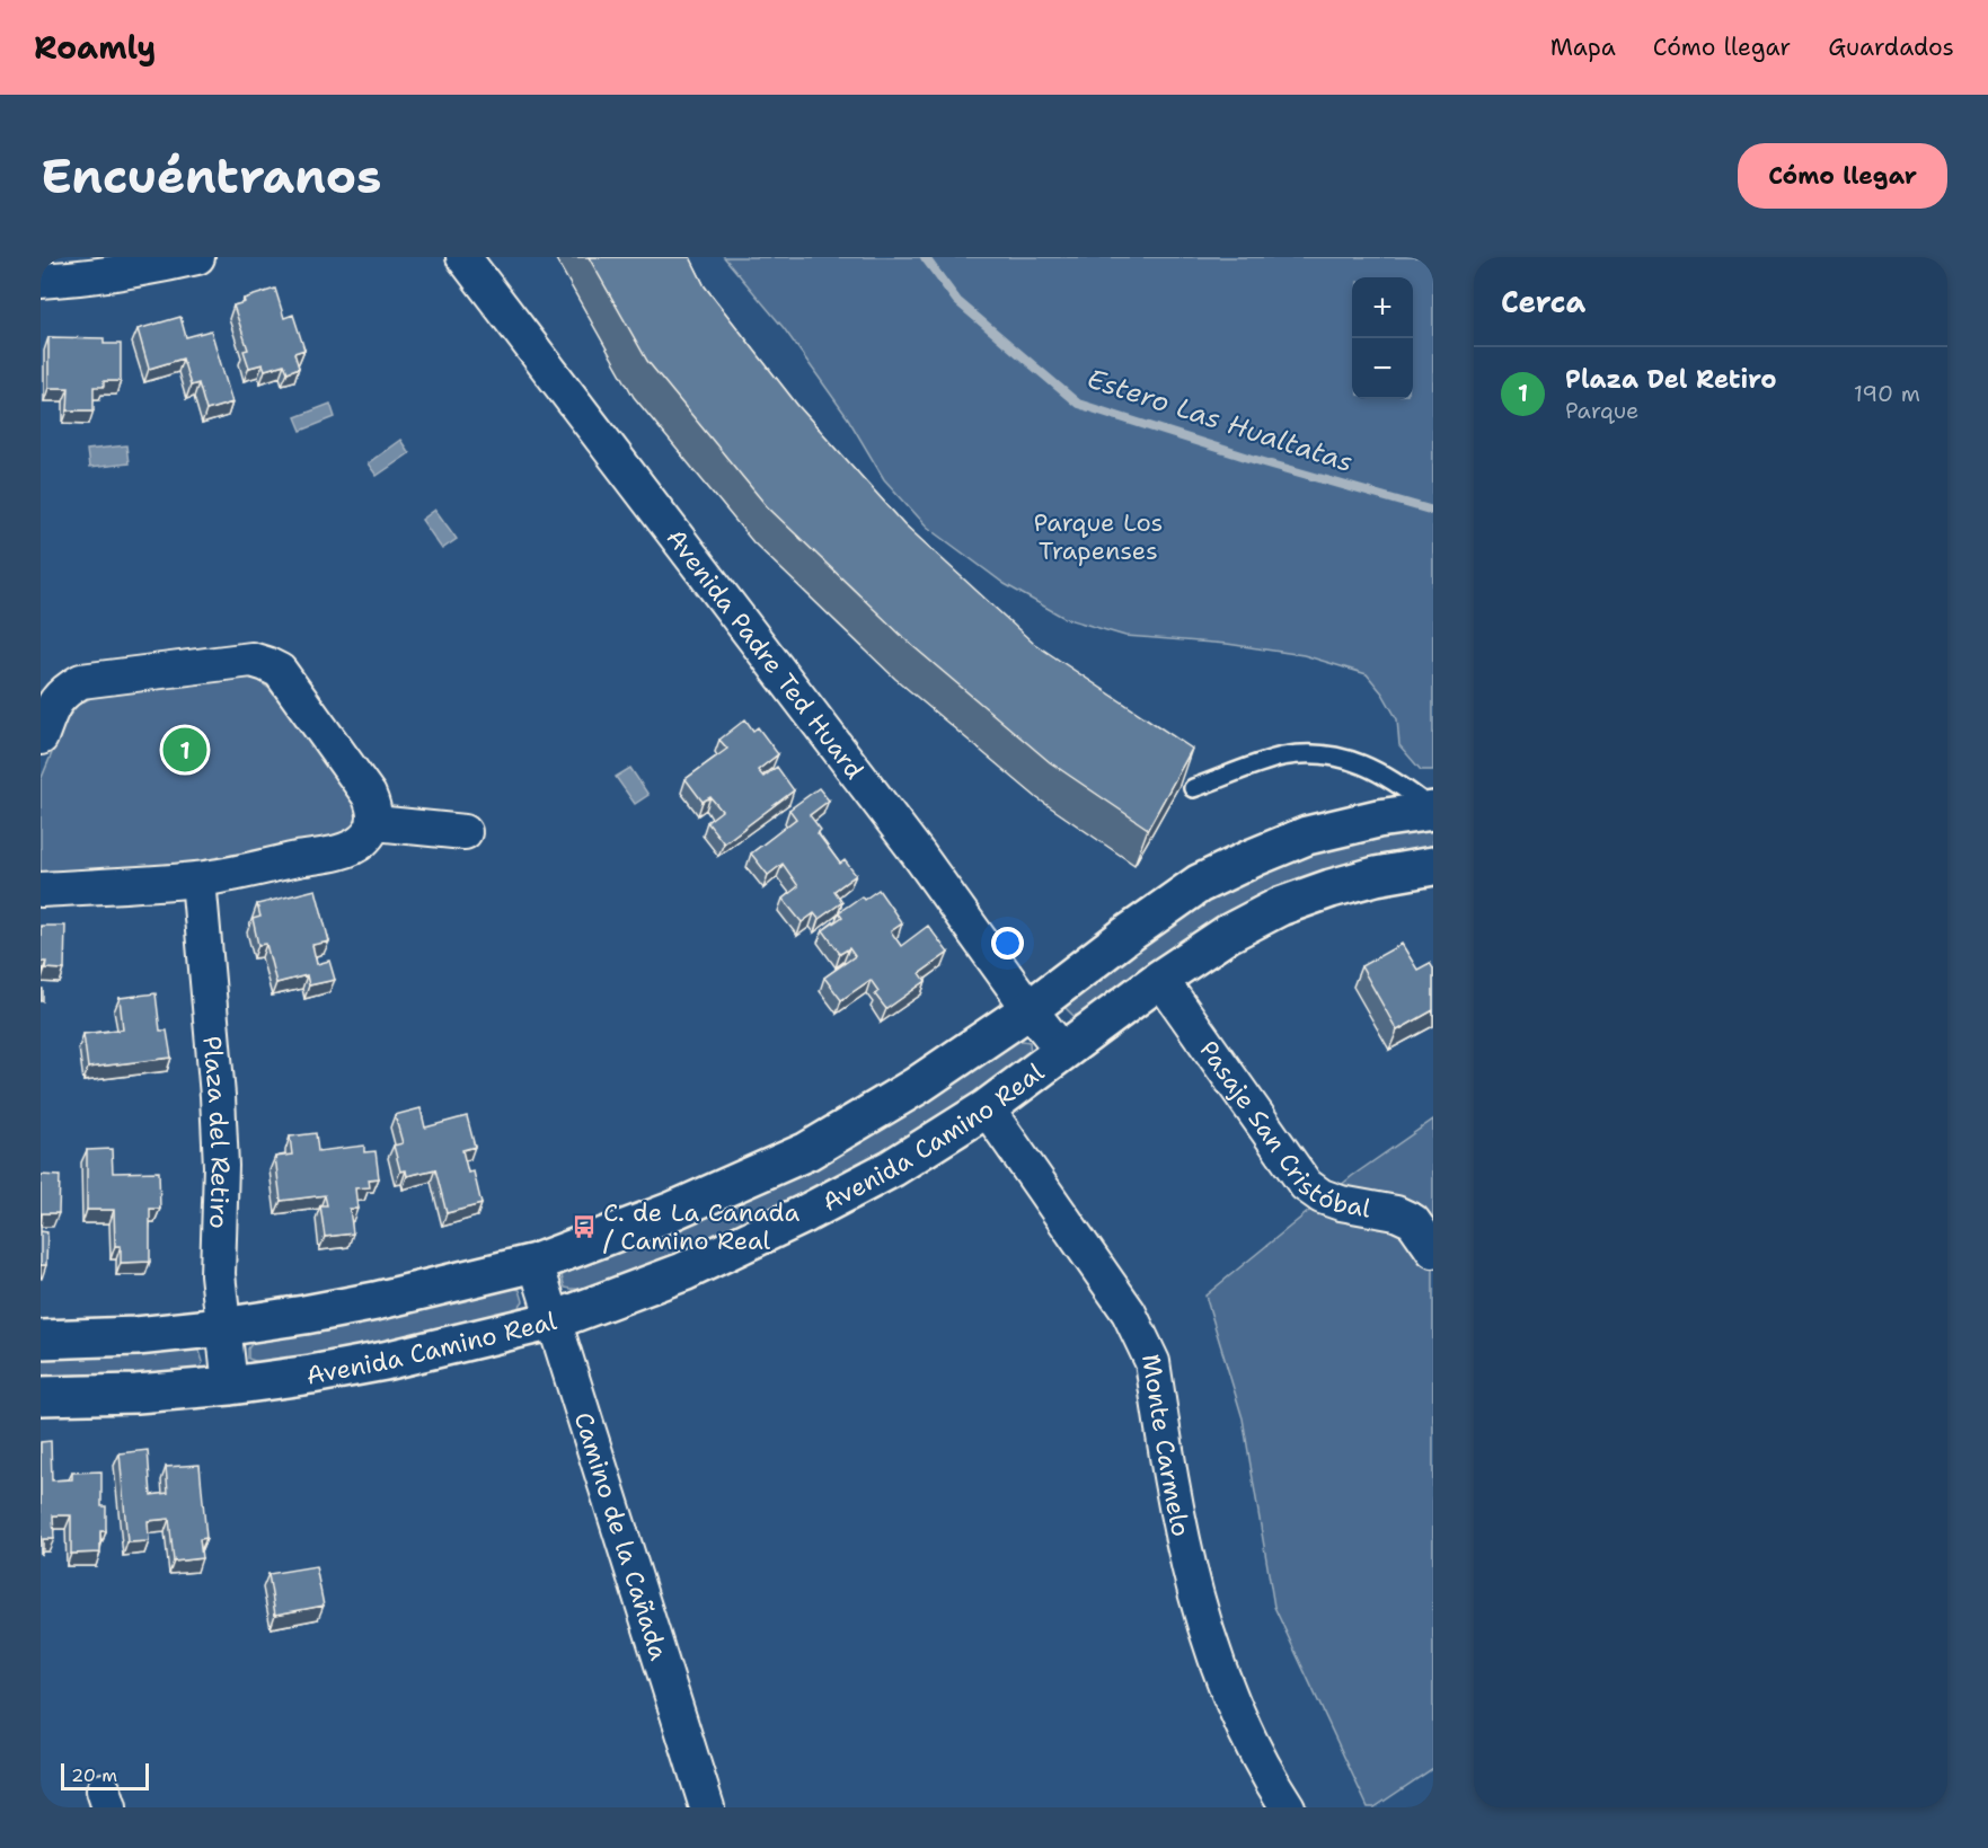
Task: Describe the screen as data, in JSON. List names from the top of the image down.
{
  "streets": {
    "main road": ["Avenida Camino Real"],
    "street": [
      "Avenida Padre Ted Huard",
      "Pasaje San Cristóbal",
      "Plaza del Retiro",
      "Monte Carmelo",
      "Camino de la Cañada"
    ]
  },
  "crossings": [
    ["Avenida Padre Ted Huard", "Avenida Camino Real"],
    ["Pasaje San Cristóbal", "Avenida Camino Real"],
    ["Plaza del Retiro", "Avenida Camino Real"],
    ["Avenida Camino Real", "Monte Carmelo"],
    ["Avenida Camino Real", "Camino de la Cañada"]
  ],
  "water": ["Estero Las Hualtatas"],
  "parks": ["Parque Los Trapenses"],
  "places": {
    "bus stop": ["C. de La Canada / Camino Real"]
  },
  "scale_bar": "20 m",
  "page": {
    "header": "Roamly",
    "nav": ["Mapa", "Cómo llegar", "Guardados"],
    "buttons": "Cómo llegar",
    "title": "Encuéntranos",
    "heading": "Cerca",
    "map_buttons": ["+", "−"],
    "list": [
      {
        "mark": "1",
        "name": "Plaza Del Retiro",
        "note": "Parque",
        "value": "190 m"
      }
    ],
    "pins": "1",
    "scale": "20 m"
  }
}
